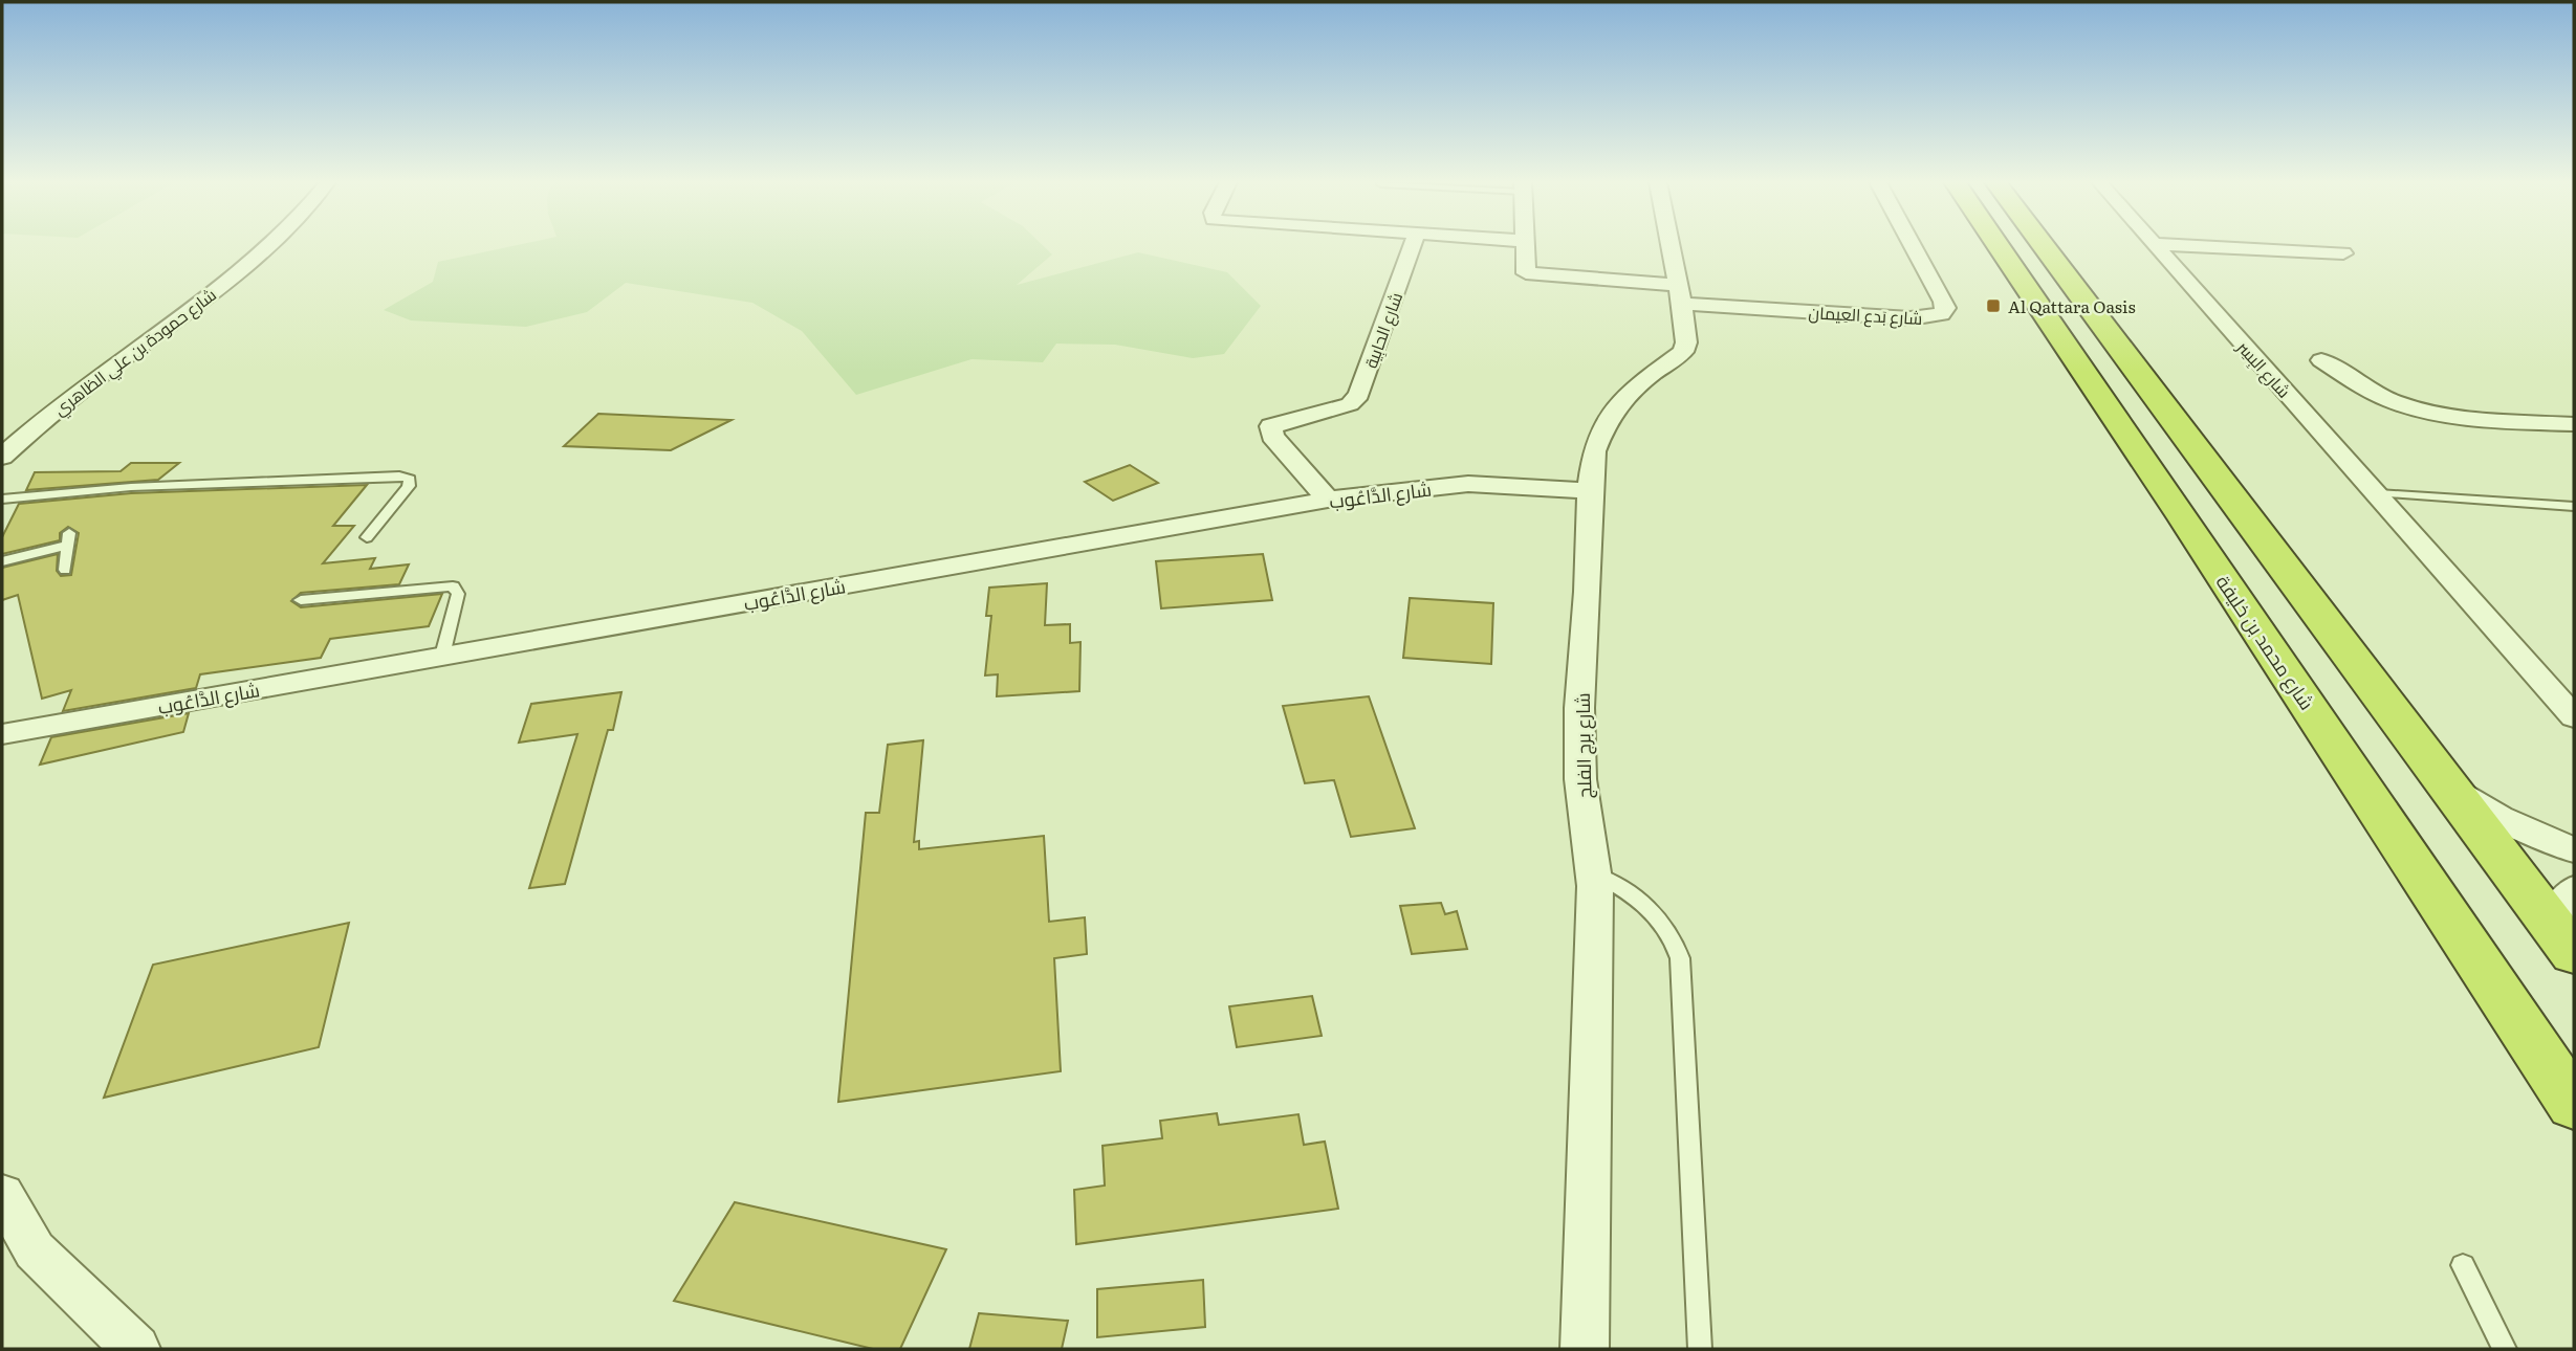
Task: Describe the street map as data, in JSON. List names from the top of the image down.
{
  "streets": {
    "highway": ["شارع محمد بن خليفة"],
    "street": [
      "شارع بَدع العِيمان",
      "شارع الحابِية",
      "شارع حمودة بن علي الظاهري",
      "شارع البِسِر",
      "شارع الدَّاعُوب",
      "شارع برج الفلج"
    ]
  },
  "crossings": [
    ["شارع بَدع العِيمان", "شارع برج الفلج"],
    ["شارع الحابِية", "شارع الدَّاعُوب"],
    ["شارع الدَّاعُوب", "شارع برج الفلج"]
  ],
  "places": {
    "transit": ["Al Qattara Oasis"]
  }
}
